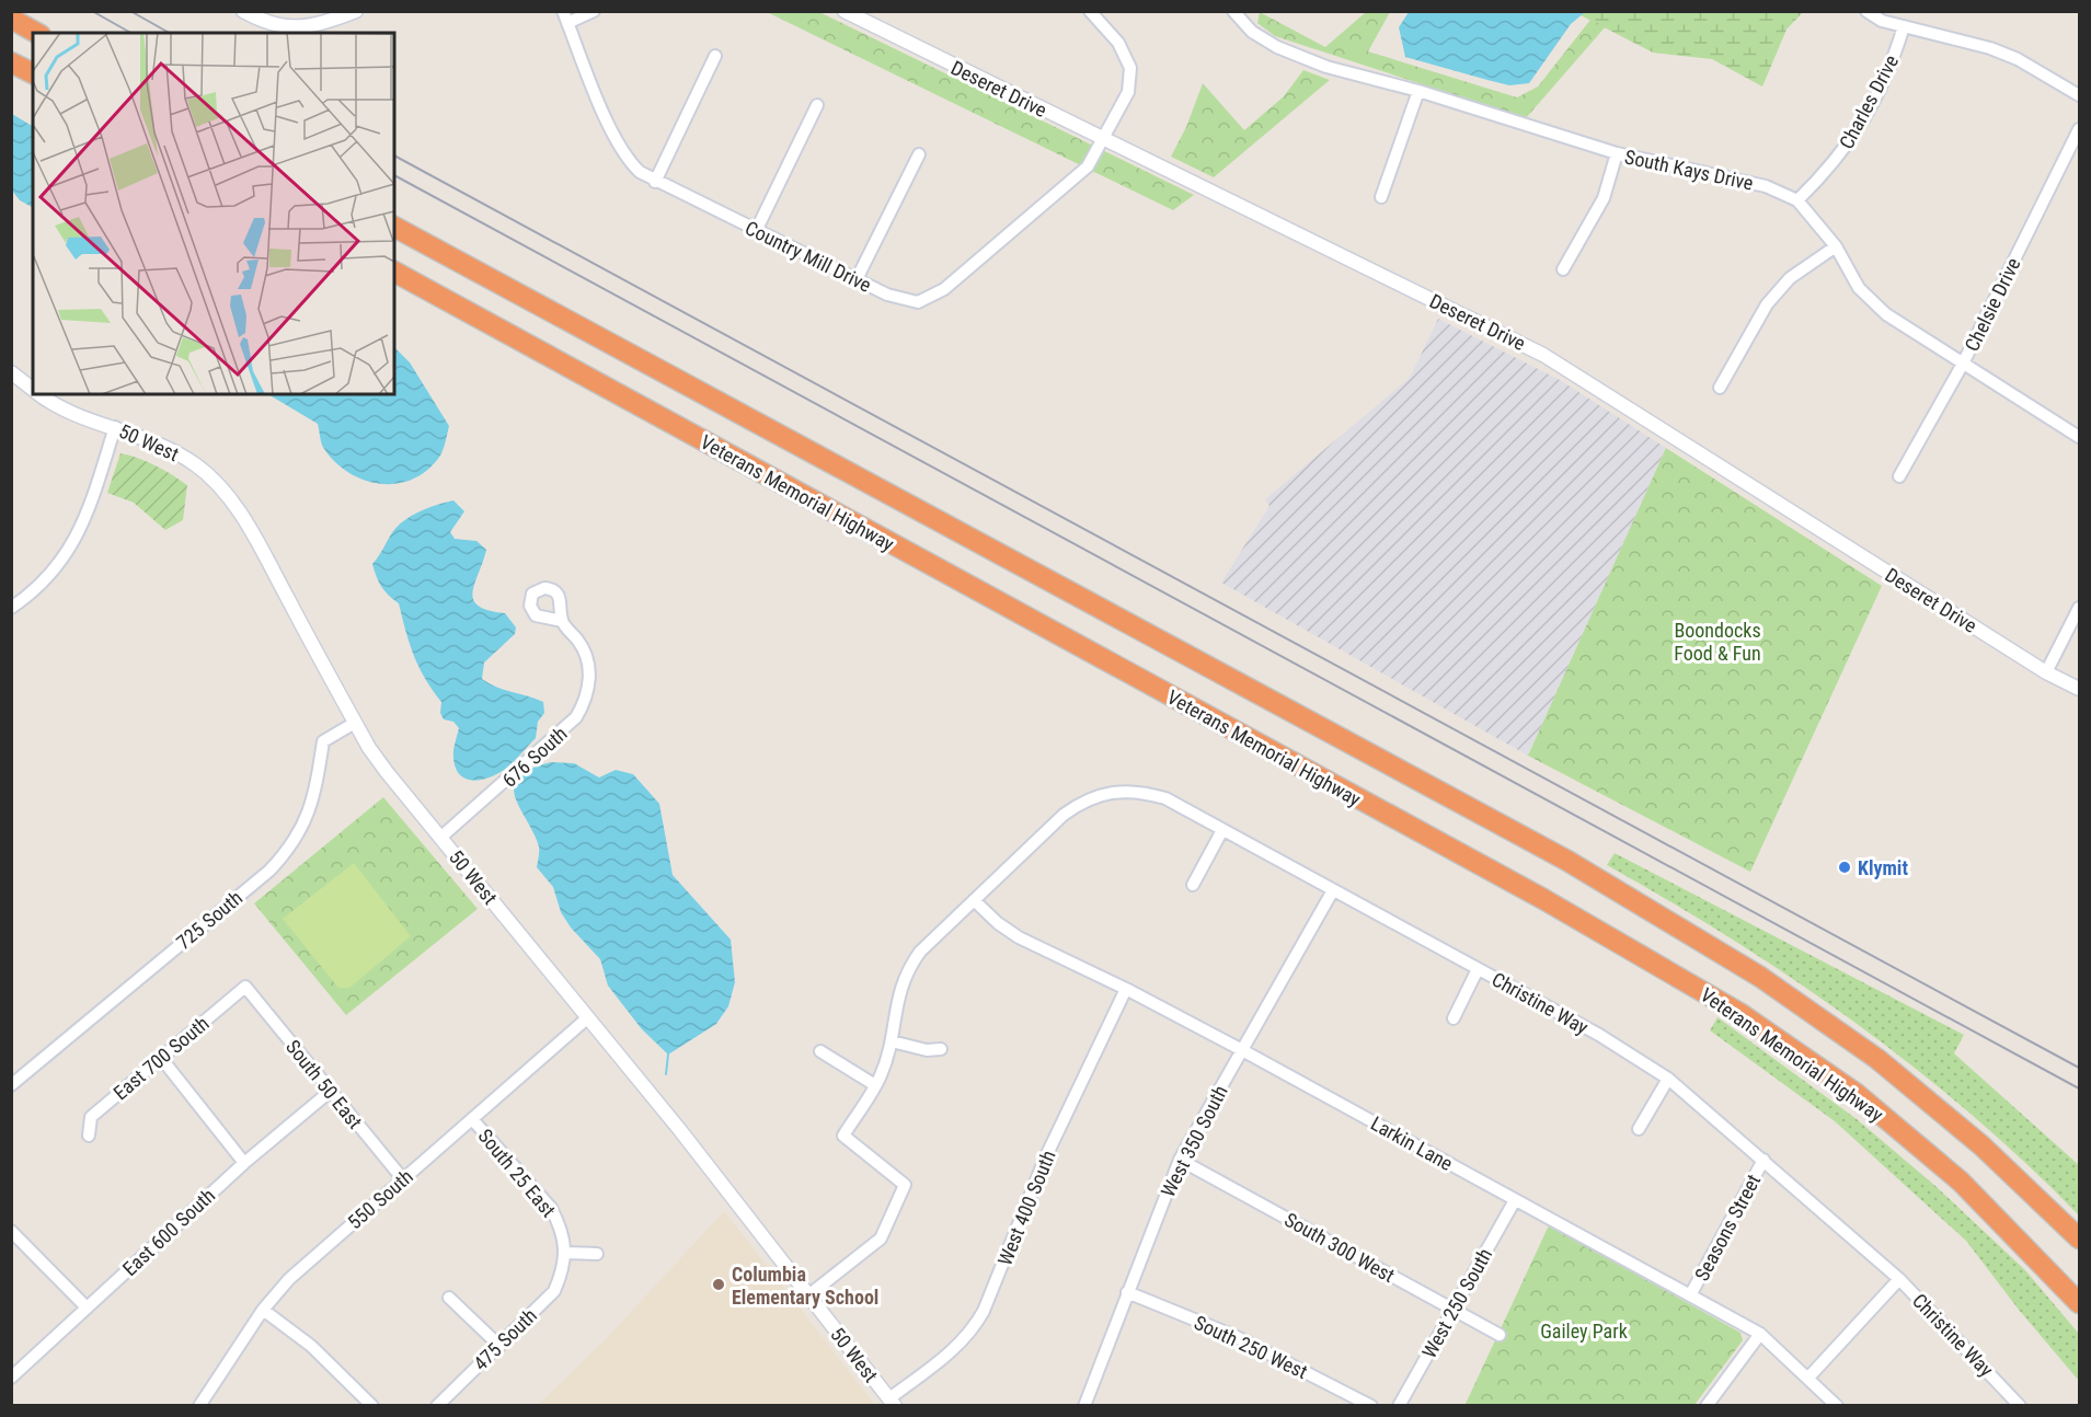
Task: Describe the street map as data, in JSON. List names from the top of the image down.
{
  "streets": {
    "highway": ["Veterans Memorial Highway"],
    "street": [
      "Deseret Drive",
      "Charles Drive",
      "South Kays Drive",
      "Country Mill Drive",
      "Chelsie Drive",
      "50 West",
      "676 South",
      "725 South",
      "Christine Way",
      "East 700 South",
      "South 50 East",
      "West 350 South",
      "Larkin Lane",
      "South 25 East",
      "550 South",
      "West 400 South",
      "Seasons Street",
      "East 600 South",
      "South 300 West",
      "West 250 South",
      "475 South",
      "South 250 West"
    ]
  },
  "crossings": [
    ["Deseret Drive", "Country Mill Drive"],
    ["Charles Drive", "South Kays Drive"],
    ["South Kays Drive", "Chelsie Drive"],
    ["50 West", "676 South"],
    ["50 West", "725 South"],
    ["50 West", "Christine Way"],
    ["50 West", "550 South"],
    ["50 West", "West 400 South"],
    ["Christine Way", "West 350 South"],
    ["Christine Way", "Larkin Lane"],
    ["Christine Way", "Seasons Street"],
    ["East 700 South", "South 50 East"],
    ["South 50 East", "550 South"],
    ["South 50 East", "East 600 South"],
    ["West 350 South", "Larkin Lane"],
    ["West 350 South", "South 300 West"],
    ["West 350 South", "South 250 West"],
    ["Larkin Lane", "West 400 South"],
    ["Larkin Lane", "Seasons Street"],
    ["Larkin Lane", "West 250 South"],
    ["South 25 East", "550 South"],
    ["South 25 East", "475 South"],
    ["South 300 West", "West 250 South"]
  ],
  "parks": ["Boondocks Food & Fun", "Gailey Park"],
  "places": ["Klymit", "Columbia Elementary School"]
}
